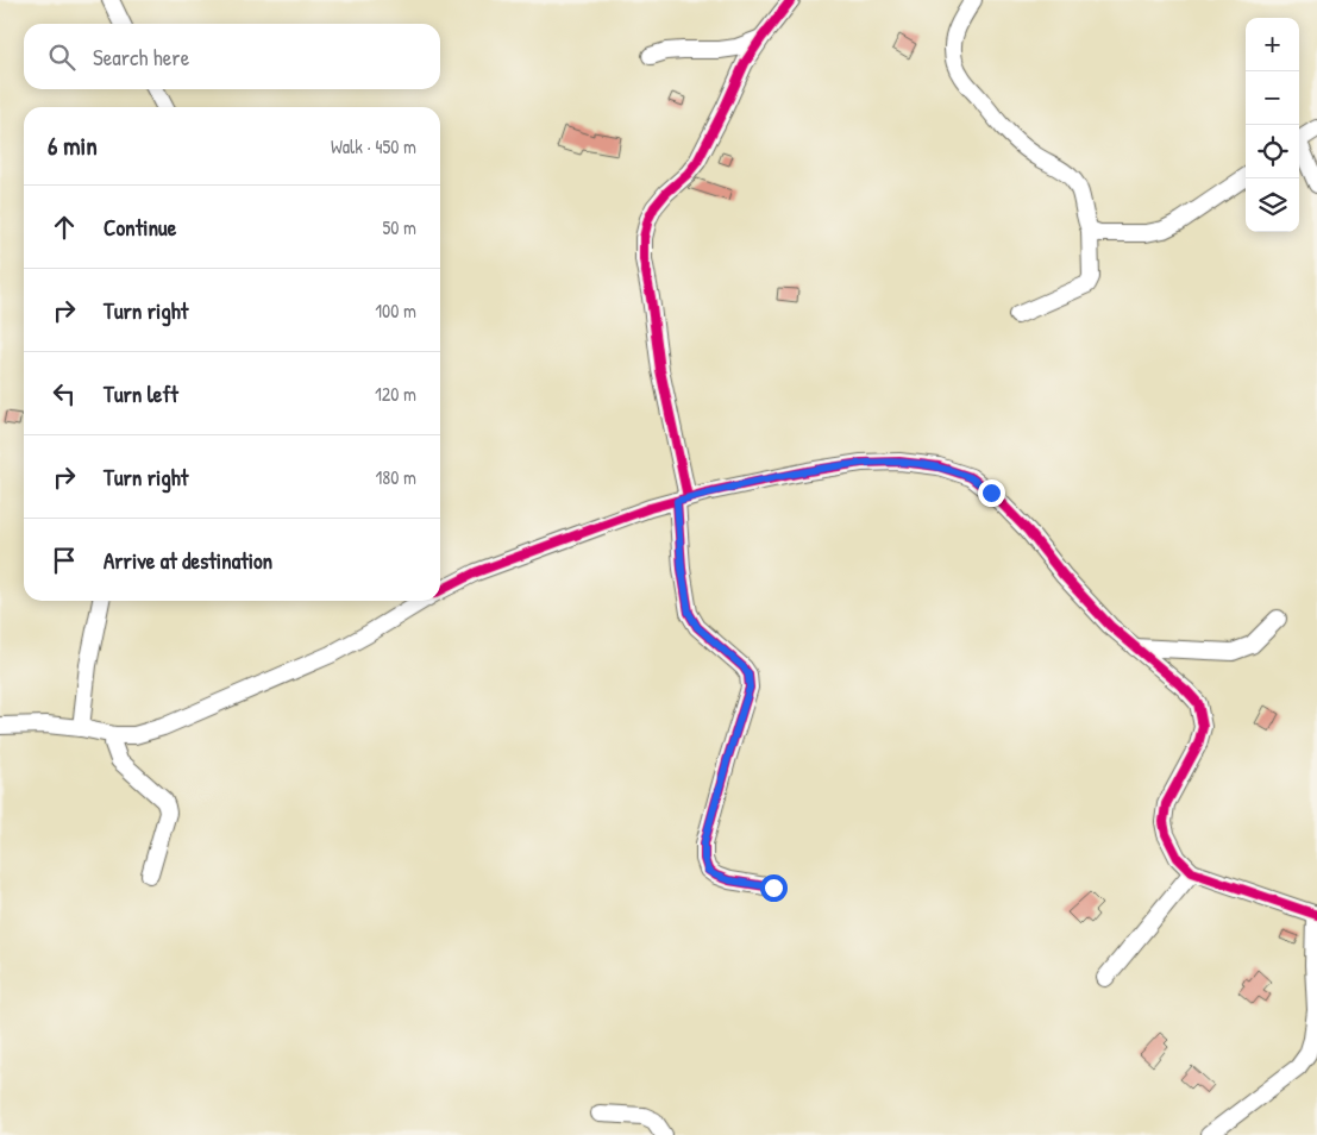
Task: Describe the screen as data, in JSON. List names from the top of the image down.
{
  "page": {
    "map_buttons": ["+", "−"],
    "search": "Search here",
    "heading": ["6 min", "Walk · 450 m"],
    "list": [
      ["Continue", "50 m"],
      ["Turn right", "100 m"],
      ["Turn left", "120 m"],
      ["Turn right", "180 m"],
      "Arrive at destination"
    ]
  }
}
